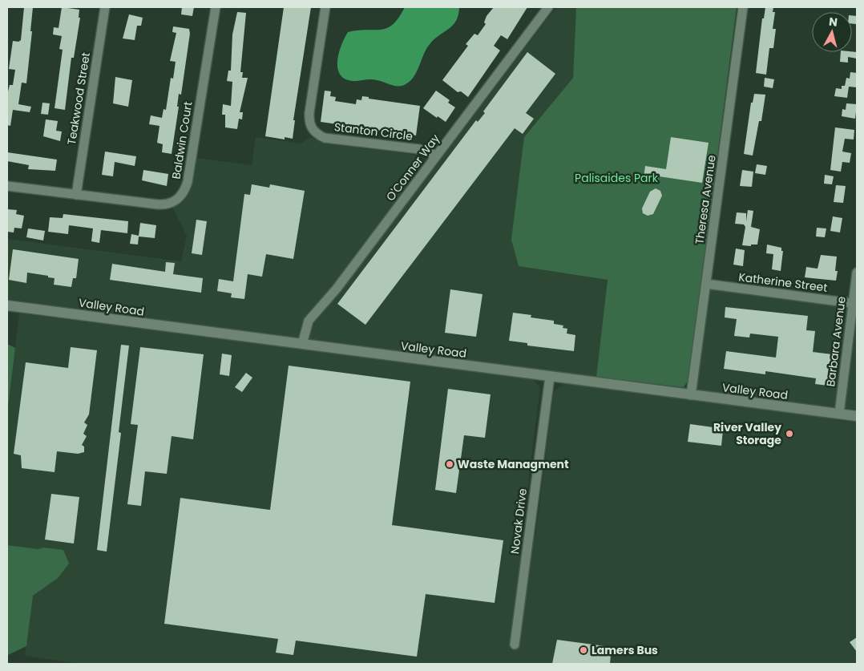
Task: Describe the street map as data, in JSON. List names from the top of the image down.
{
  "streets": {
    "main road": ["Valley Road"],
    "street": [
      "Teakwood Street",
      "Stanton Circle",
      "Baldwin Court",
      "O'Conner Way",
      "Theresa Avenue",
      "Katherine Street",
      "Barbara Avenue",
      "Novak Drive"
    ]
  },
  "crossings": [
    ["Teakwood Street", "Baldwin Court"],
    ["Stanton Circle", "O'Conner Way"],
    ["O'Conner Way", "Valley Road"],
    ["Theresa Avenue", "Katherine Street"],
    ["Theresa Avenue", "Valley Road"],
    ["Katherine Street", "Barbara Avenue"],
    ["Valley Road", "Barbara Avenue"],
    ["Valley Road", "Novak Drive"]
  ],
  "parks": ["Palisaides Park"],
  "places": ["River Valley Storage", "Waste Managment", "Lamers Bus"],
  "north": "top"
}
